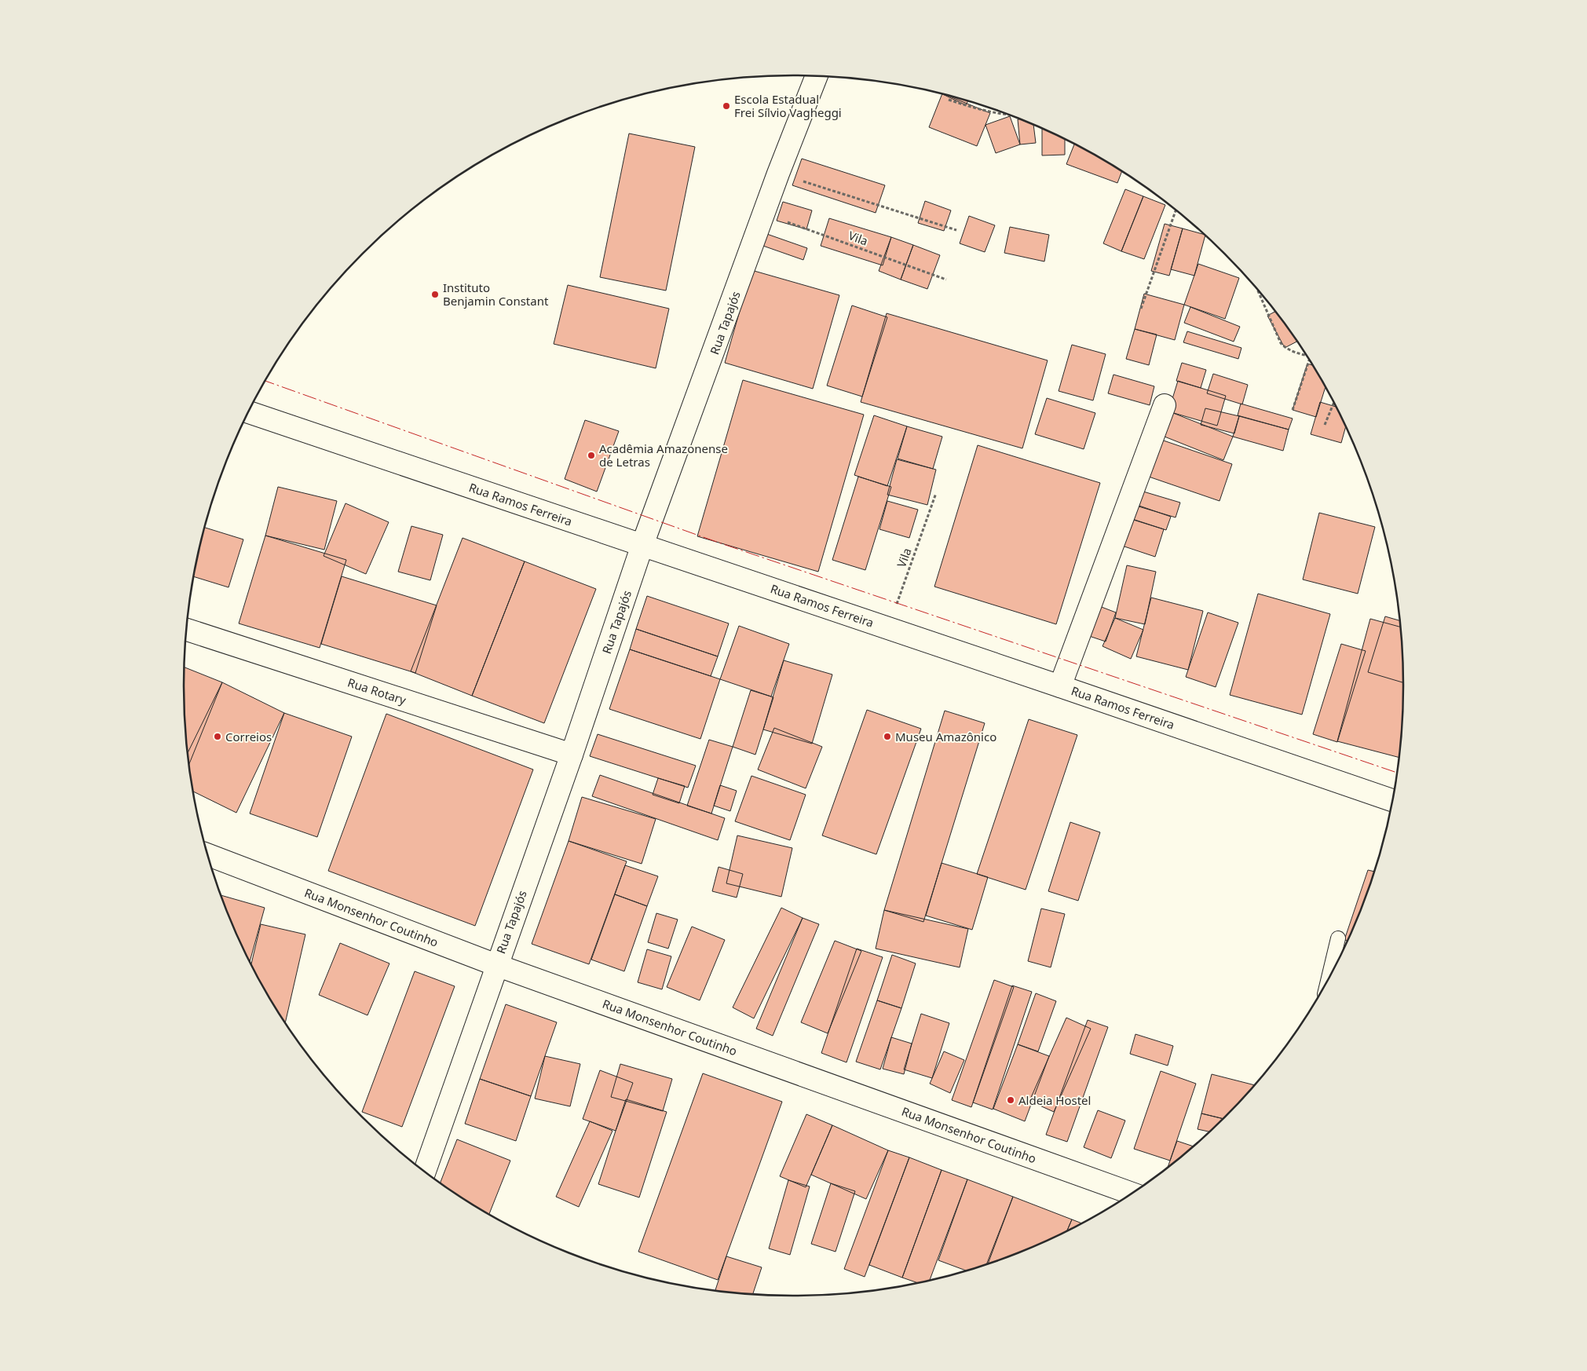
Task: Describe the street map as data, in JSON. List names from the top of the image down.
{
  "streets": {
    "street": [
      "Rua Tapajós",
      "Rua Ramos Ferreira",
      "Rua Rotary",
      "Rua Monsenhor Coutinho"
    ],
    "path": ["Vila"]
  },
  "crossings": [
    ["Vila", "Rua Tapajós"],
    ["Vila", "Rua Ramos Ferreira"],
    ["Rua Tapajós", "Rua Ramos Ferreira"],
    ["Rua Tapajós", "Rua Rotary"],
    ["Rua Tapajós", "Rua Monsenhor Coutinho"]
  ],
  "places": [
    "Escola Estadual Frei Sílvio Vagheggi",
    "Instituto Benjamin Constant",
    "Acadêmia Amazonense de Letras",
    "Correios",
    "Museu Amazônico",
    "Aldeia Hostel"
  ]
}
